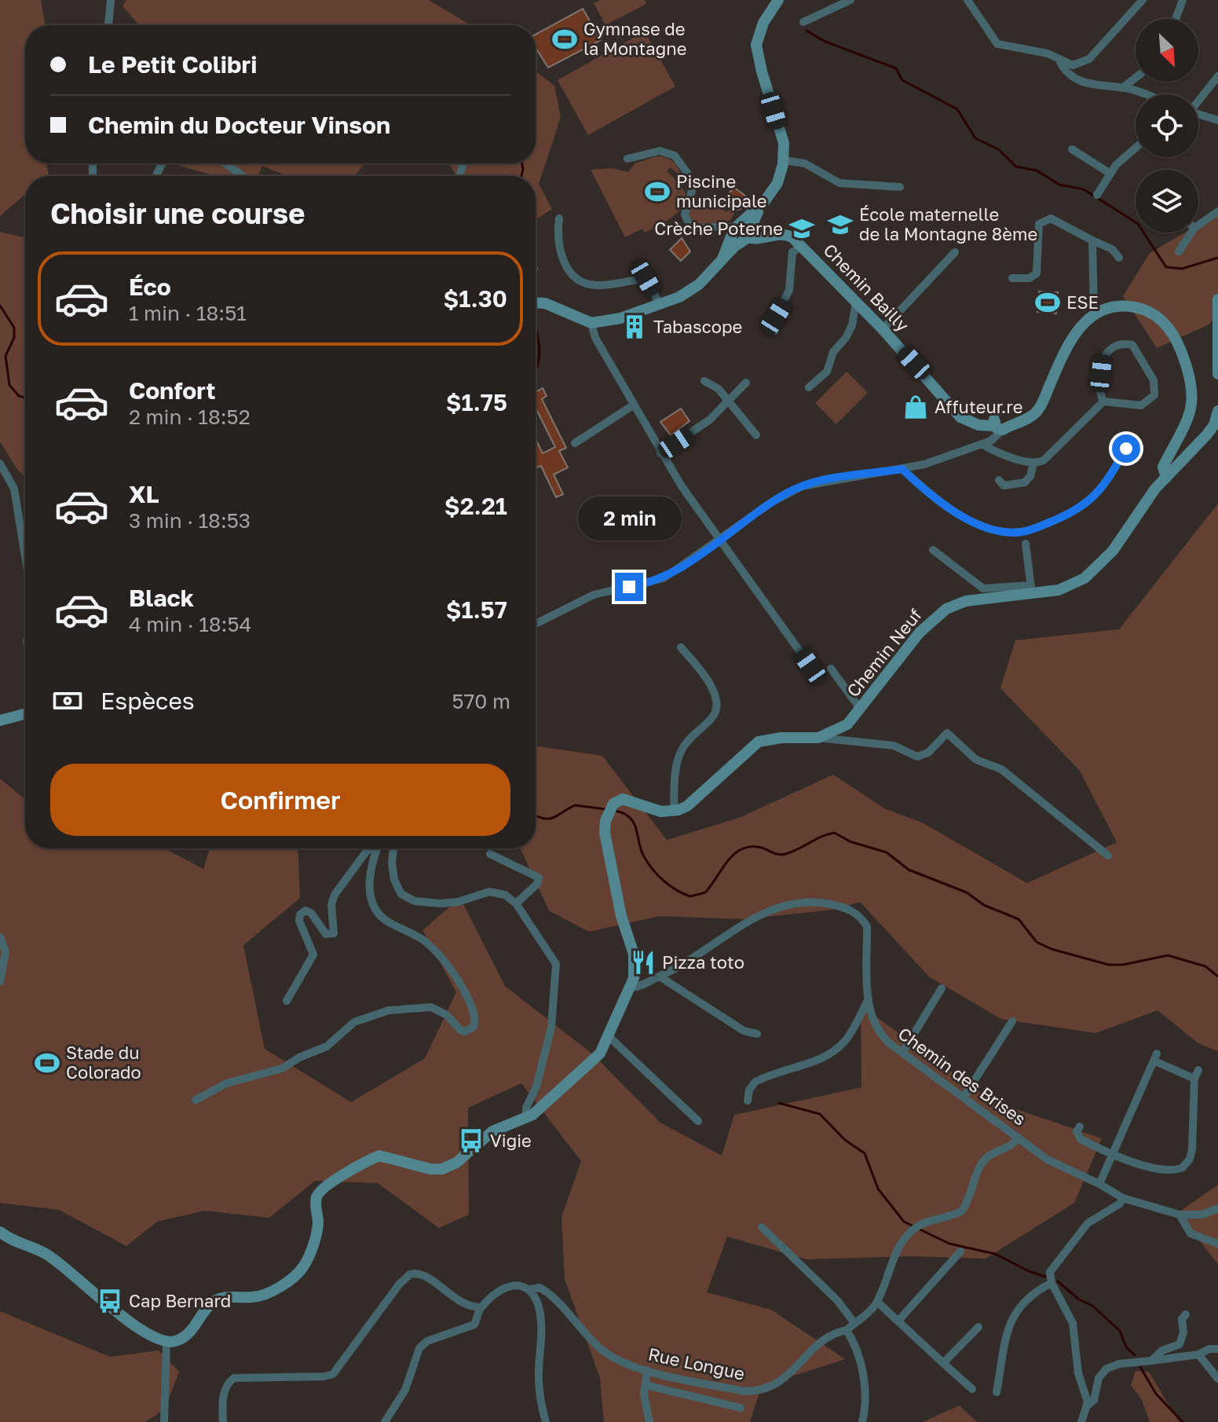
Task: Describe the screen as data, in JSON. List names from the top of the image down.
{
  "streets": {
    "street": [
      "Chemin Bailly",
      "Chemin Neuf",
      "Chemin des Brises",
      "Rue Longue"
    ]
  },
  "places": {
    "sports": [
      "Gymnase de la Montagne",
      "Piscine municipale",
      "ESE",
      "Stade du Colorado"
    ],
    "school or university": ["École maternelle de la Montagne 8ème", "Crèche Poterne"],
    "building": ["Tabascope"],
    "shop": ["Affuteur.re"],
    "restaurant": ["Pizza toto"],
    "bus stop": ["Vigie", "Cap Bernard"]
  },
  "north": "bottom right",
  "page": {
    "banner": ["Le Petit Colibri", "Chemin du Docteur Vinson"],
    "heading": "Choisir une course",
    "list": [
      {
        "name": "Éco",
        "note": "1 min · 18:51",
        "value": "$1.30"
      },
      {
        "name": "Confort",
        "note": "2 min · 18:52",
        "value": "$1.75"
      },
      {
        "name": "XL",
        "note": "3 min · 18:53",
        "value": "$2.21"
      },
      {
        "name": "Black",
        "note": "4 min · 18:54",
        "value": "$1.57"
      }
    ],
    "bubble": "2 min",
    "pay": ["Espèces", "570 m"],
    "buttons": "Confirmer"
  }
}
